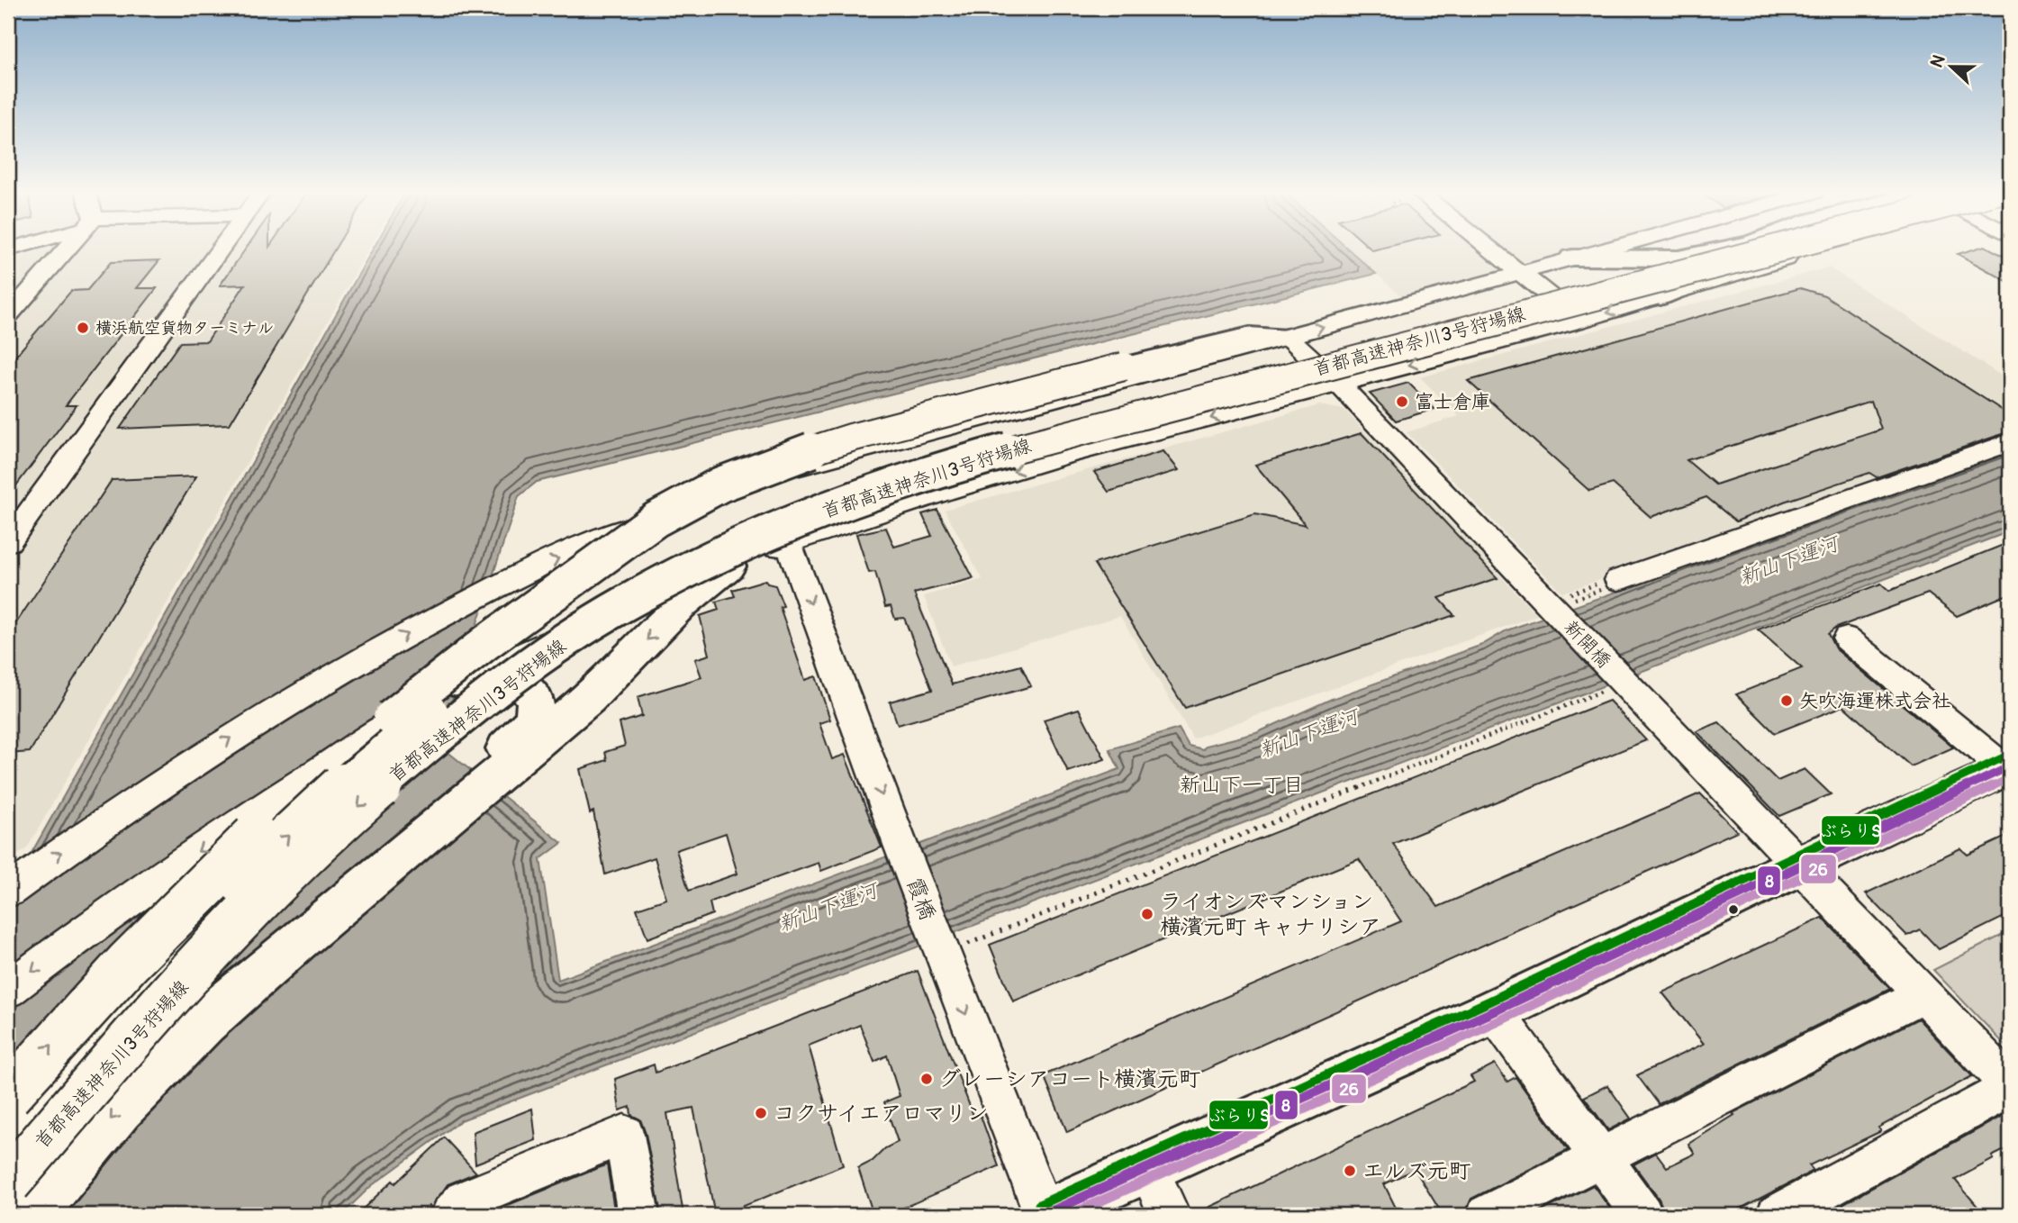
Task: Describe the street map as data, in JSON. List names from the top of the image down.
{
  "streets": {
    "main road": ["首都高速神奈川3号狩場線"],
    "street": ["新開橋", "霞橋"]
  },
  "one_way": ["霞橋"],
  "districts": ["新山下一丁目"],
  "water": ["新山下運河"],
  "places": [
    "横浜航空貨物ターミナル",
    "富士倉庫",
    "矢吹海運株式会社",
    "ライオンズマンション 横濱元町 キャナリシア",
    "グレーシアコート横濱元町",
    "コクサイエアロマリン",
    "エルズ元町"
  ],
  "lines": ["transit line ぶらりS", "transit line 8", "transit line 26"],
  "north": "left"
}
